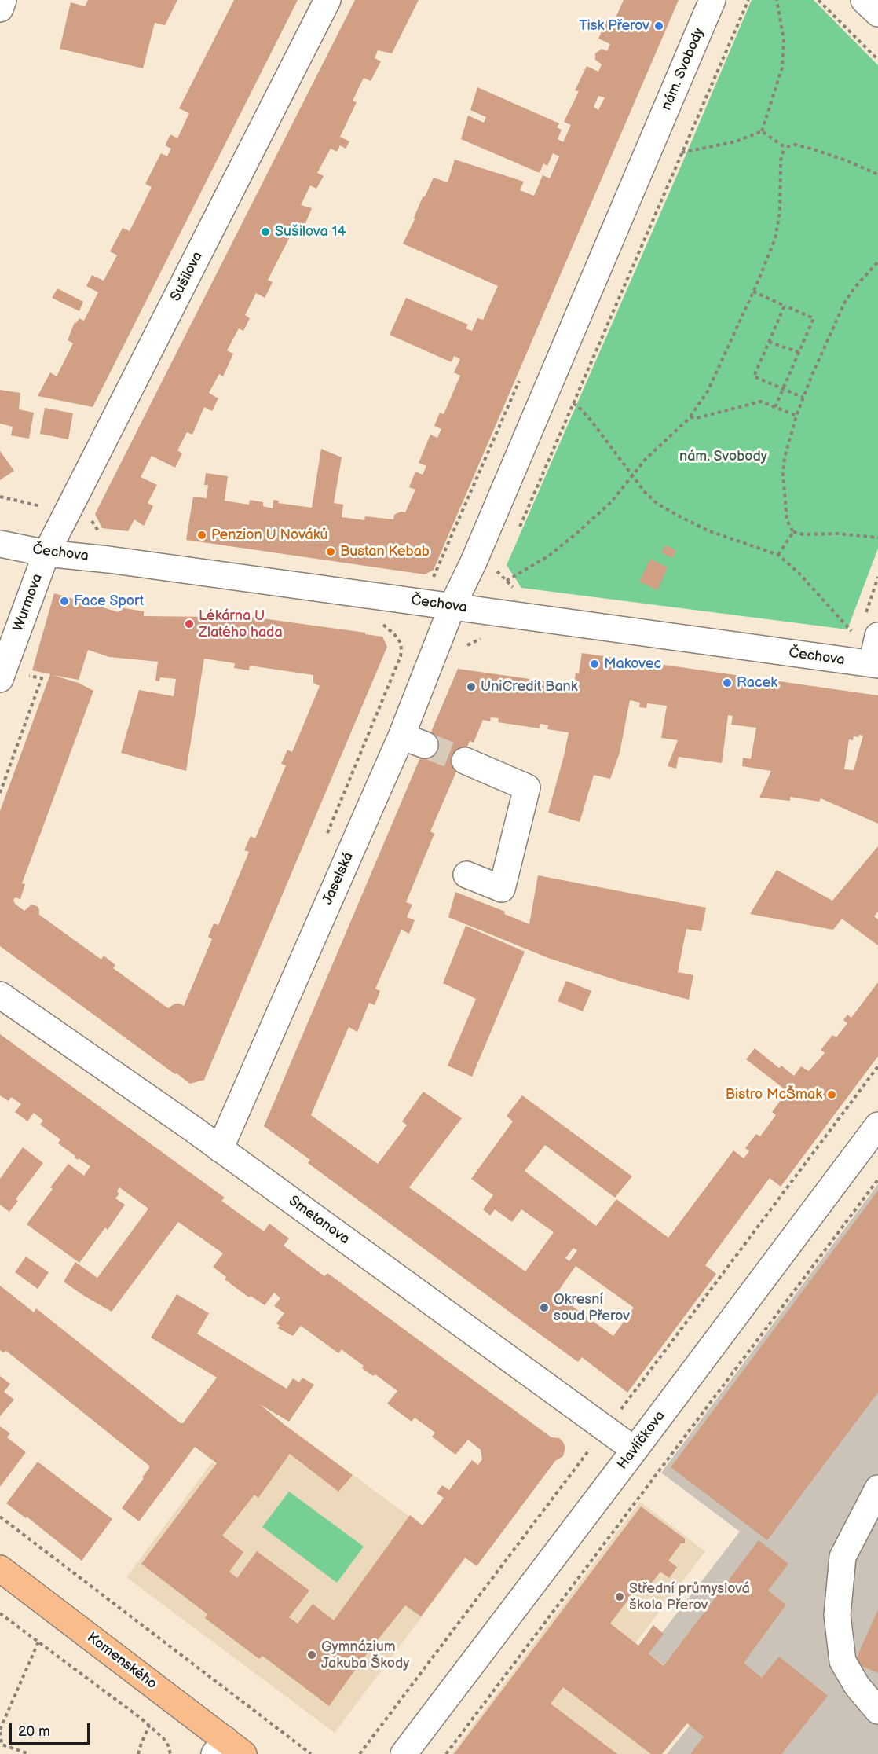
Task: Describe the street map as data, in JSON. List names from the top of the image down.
{
  "streets": {
    "main road": ["Komenského"],
    "street": [
      "nám. Svobody",
      "Sušilova",
      "Čechova",
      "Wurmova",
      "Jaselská",
      "Smetanova",
      "Havlíčkova"
    ]
  },
  "crossings": [
    ["nám. Svobody", "Čechova"],
    ["nám. Svobody", "Jaselská"],
    ["Sušilova", "Čechova"],
    ["Sušilova", "Wurmova"],
    ["Čechova", "Wurmova"],
    ["Čechova", "Jaselská"],
    ["Jaselská", "Smetanova"],
    ["Smetanova", "Havlíčkova"]
  ],
  "parks": ["nám. Svobody"],
  "places": [
    "Tisk Přerov",
    "Sušilova 14",
    "Penzion U Nováků",
    "Bustan Kebab",
    "Face Sport",
    "Lékárna U Zlatého hada",
    "Makovec",
    "Racek",
    "UniCredit Bank",
    "Bistro McŠmak",
    "Okresní soud Přerov",
    "Střední průmyslová škola Přerov",
    "Gymnázium Jakuba Škody"
  ],
  "scale_bar": "20 m"
}
